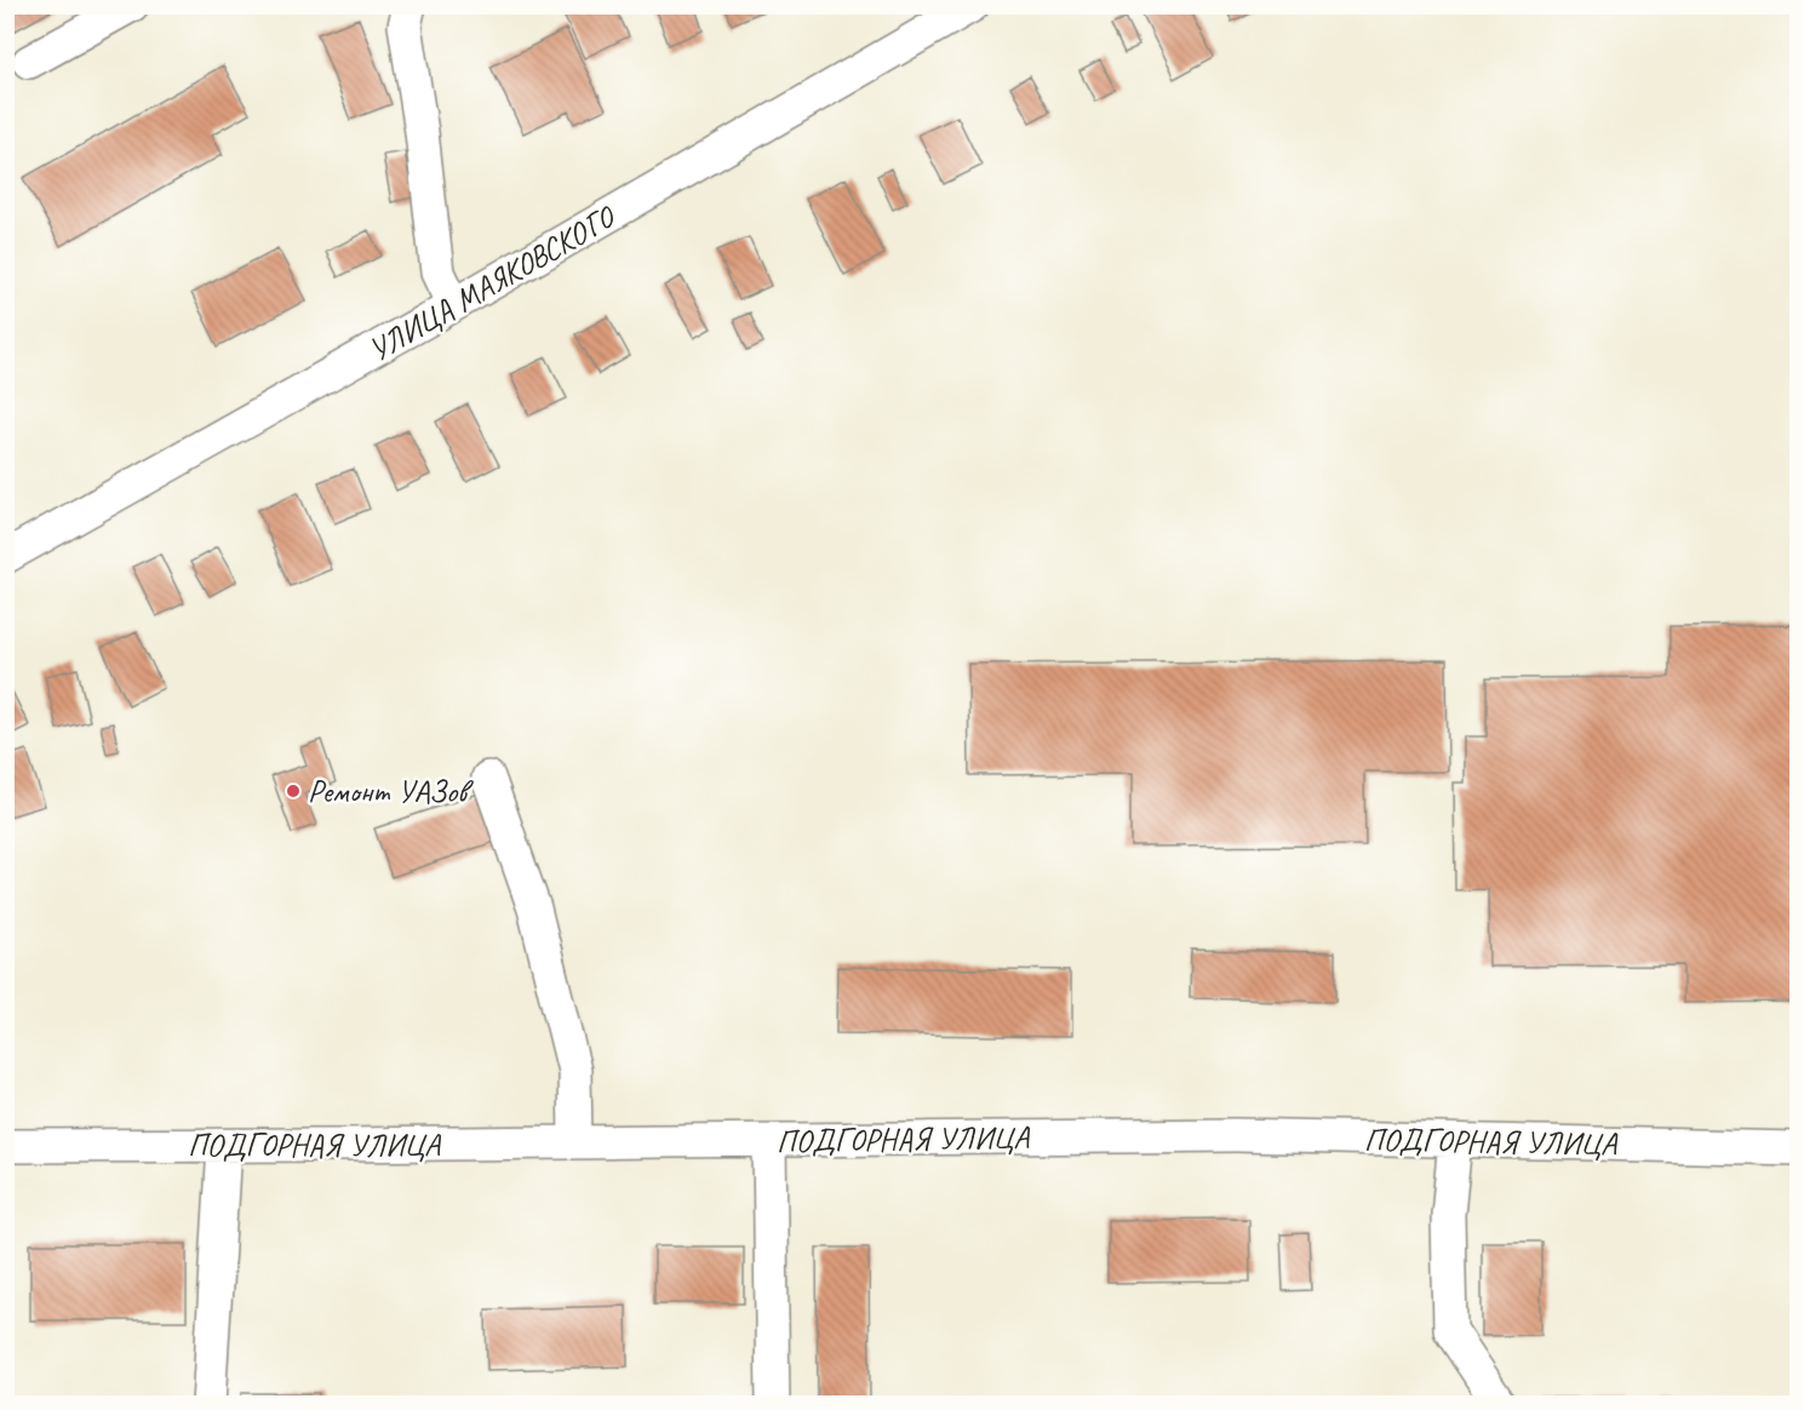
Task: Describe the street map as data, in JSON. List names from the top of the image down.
{
  "streets": {
    "street": ["УЛИЦА МАЯКОВСКОГО", "ПОДГОРНАЯ УЛИЦА"]
  },
  "places": ["Ремонт УАЗов"]
}
